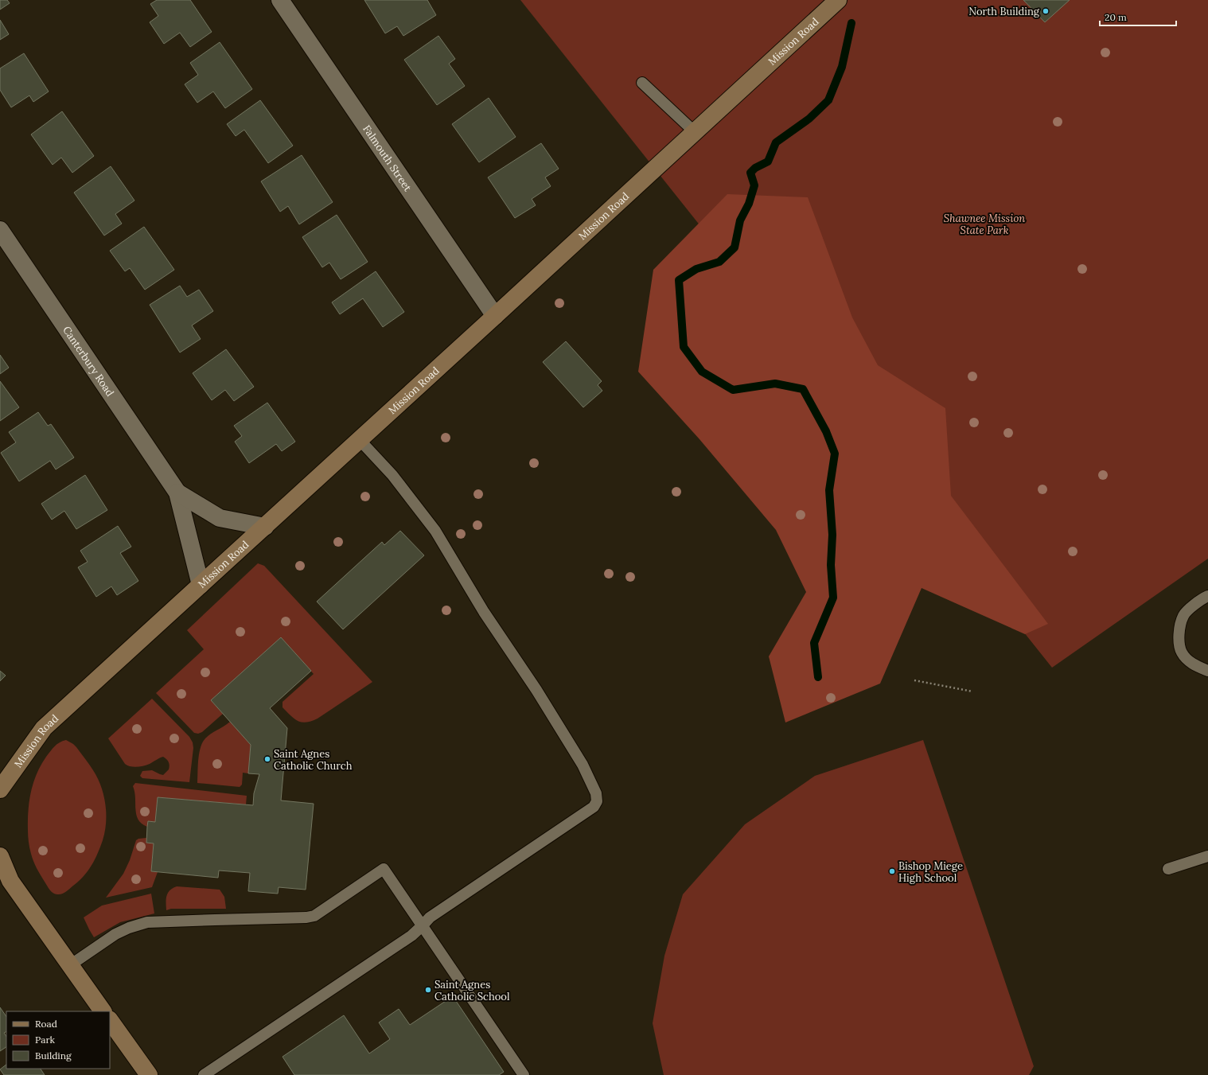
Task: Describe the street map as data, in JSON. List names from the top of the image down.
{
  "streets": {
    "main road": ["Mission Road"],
    "street": ["Falmouth Street", "Canterbury Road"]
  },
  "crossings": [
    ["Mission Road", "Falmouth Street"],
    ["Mission Road", "Canterbury Road"]
  ],
  "parks": ["Shawnee Mission State Park"],
  "places": [
    "North Building",
    "Saint Agnes Catholic Church",
    "Bishop Miege High School",
    "Saint Agnes Catholic School"
  ],
  "legend": ["Road", "Park", "Building"],
  "scale_bar": "20 m"
}
